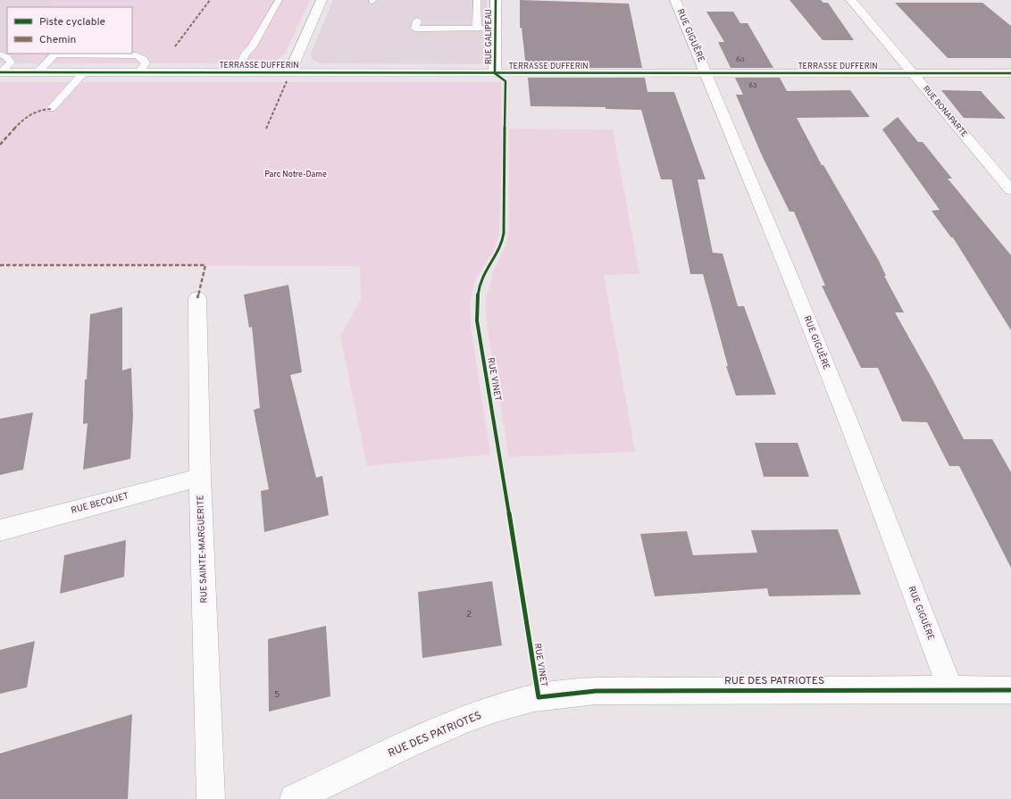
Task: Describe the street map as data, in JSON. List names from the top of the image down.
{
  "streets": {
    "street": [
      "RUE GIGUÈRE",
      "RUE GALIPEAU",
      "TERRASSE DUFFERIN",
      "RUE BONAPARTE",
      "RUE BECQUET",
      "RUE SAINTE-MARGUERITE",
      "RUE DES PATRIOTES"
    ],
    "cycle path": ["RUE VINET"]
  },
  "crossings": [
    ["RUE GIGUÈRE", "TERRASSE DUFFERIN"],
    ["RUE GIGUÈRE", "RUE DES PATRIOTES"],
    ["RUE GALIPEAU", "TERRASSE DUFFERIN"],
    ["TERRASSE DUFFERIN", "RUE BONAPARTE"],
    ["RUE BECQUET", "RUE SAINTE-MARGUERITE"]
  ],
  "parks": ["Parc Notre-Dame"],
  "house_numbers": [
    "60",
    "63",
    "2",
    "5"
  ],
  "legend": ["Piste cyclable", "Chemin"]
}
